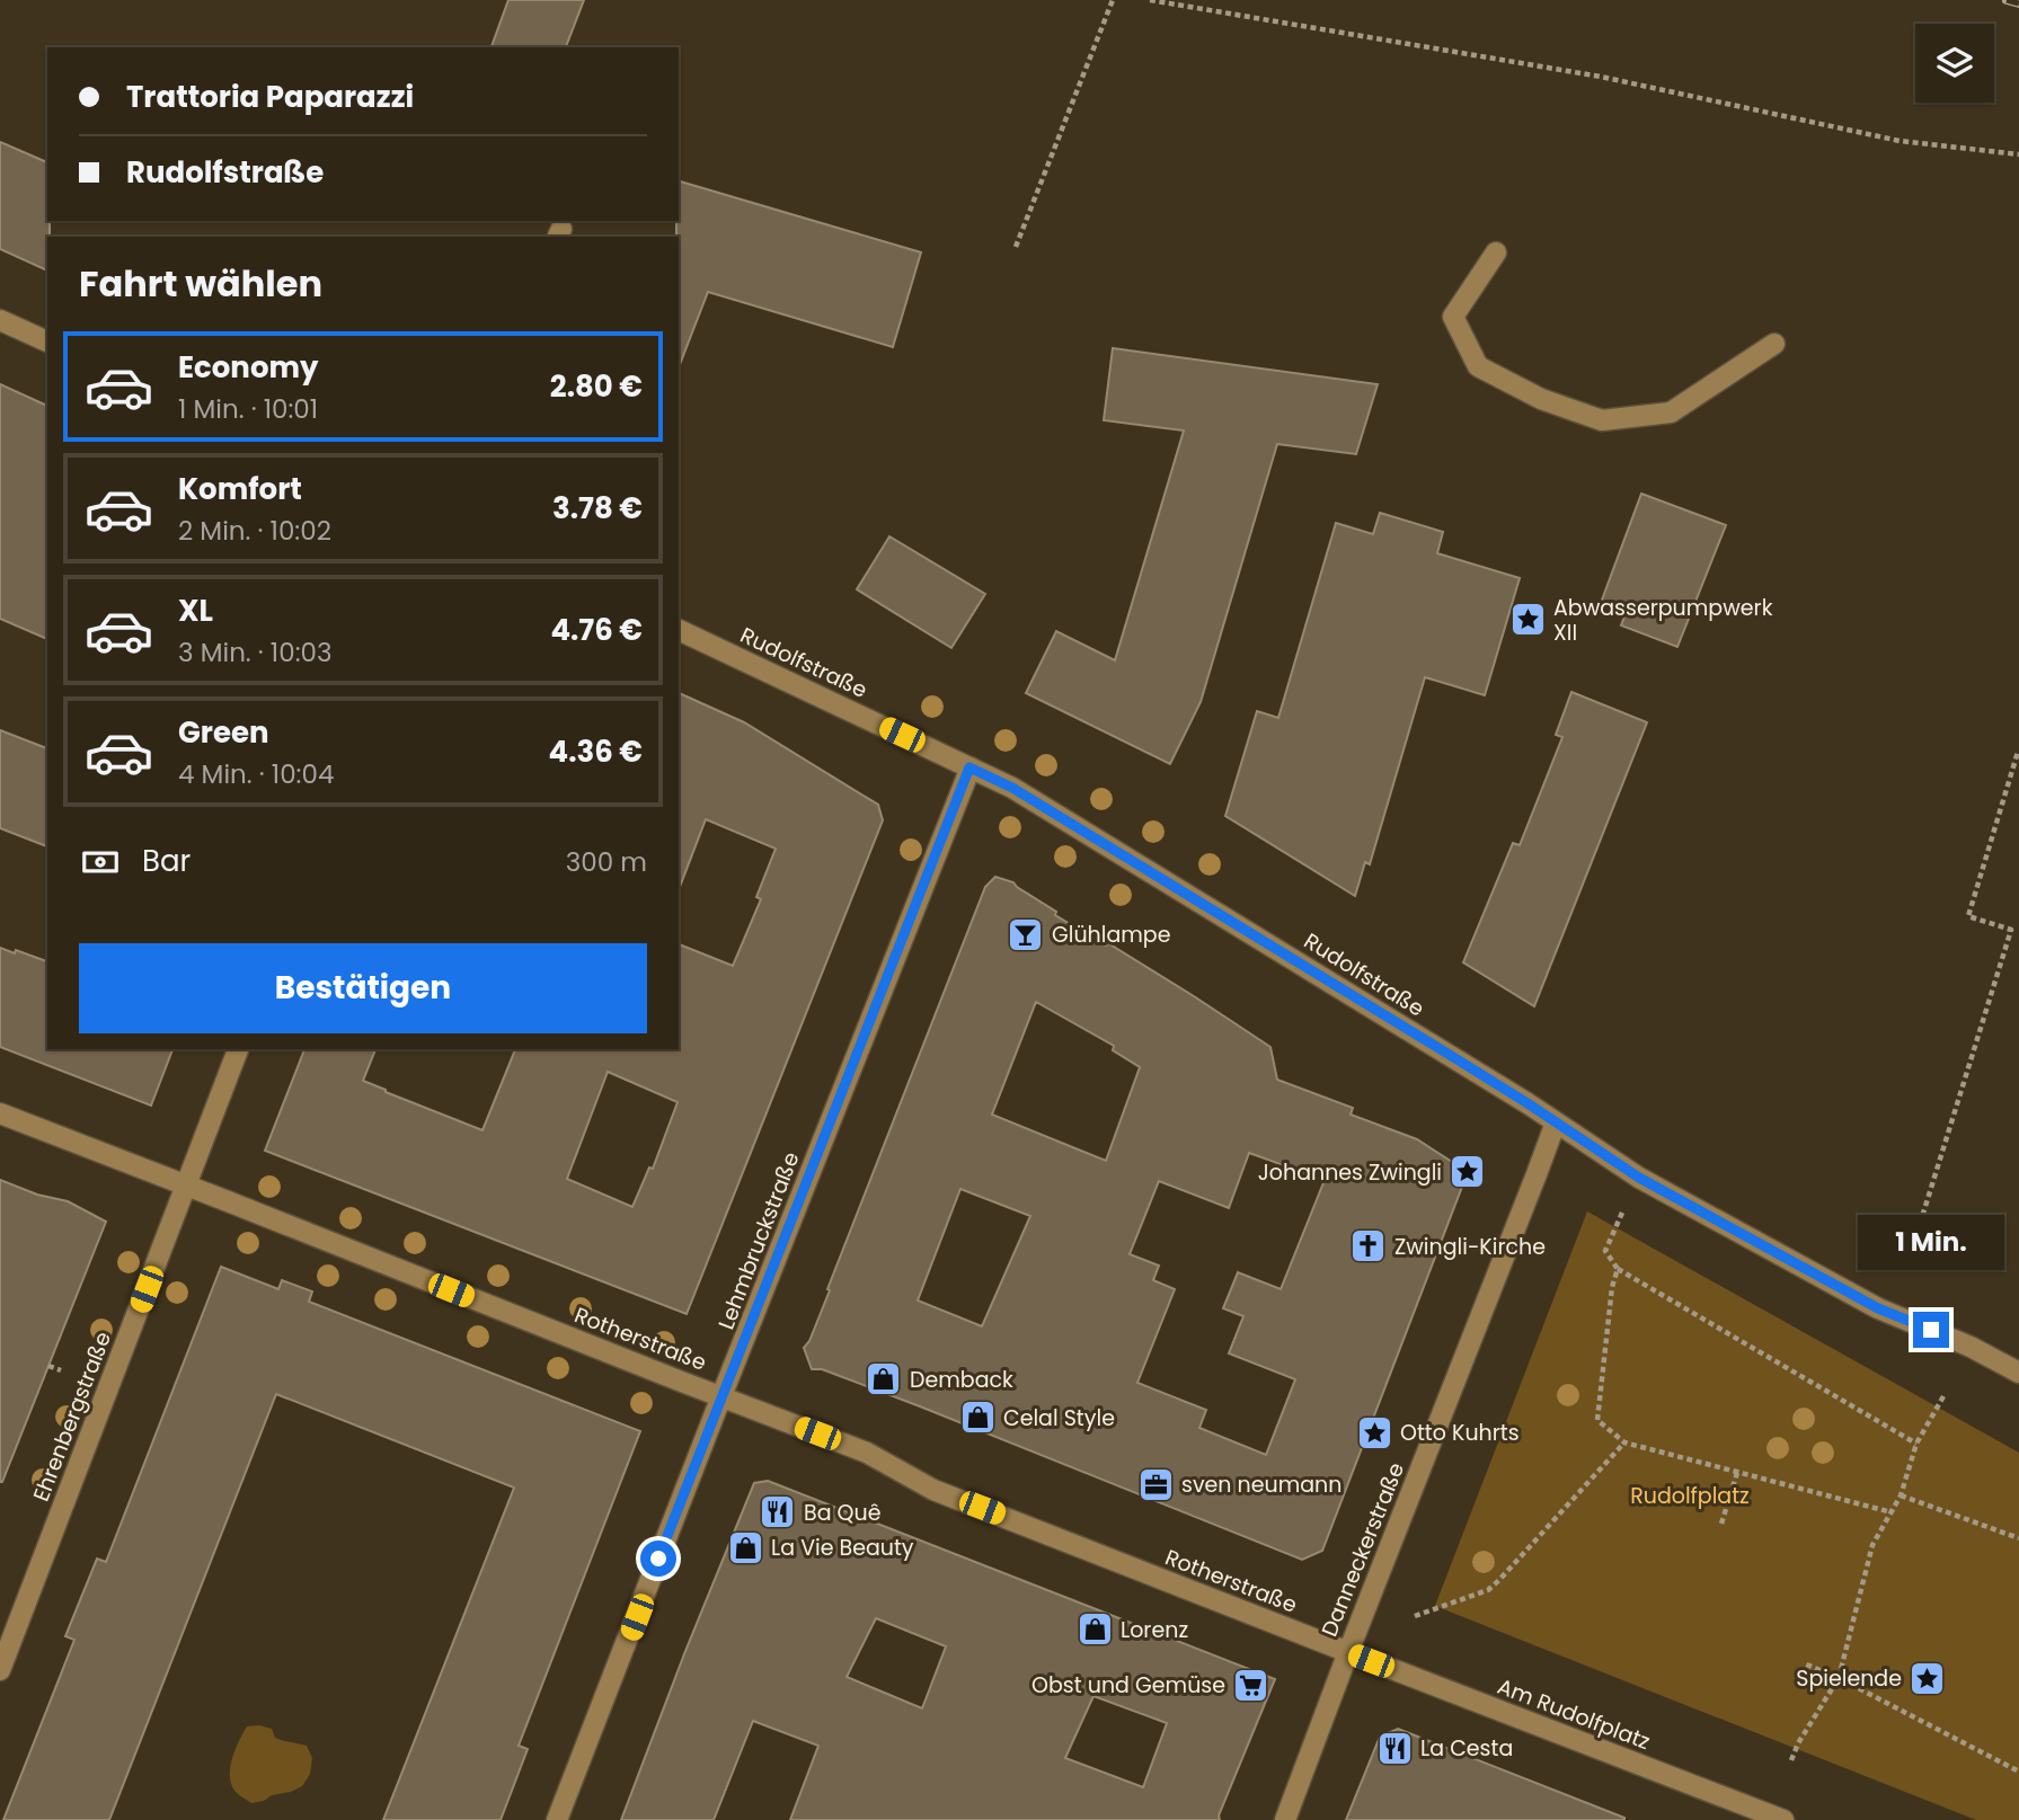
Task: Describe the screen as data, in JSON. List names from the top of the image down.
{
  "streets": {
    "street": [
      "Rudolfstraße",
      "Lehmbruckstraße",
      "Rotherstraße",
      "Ehrenbergstraße",
      "Danneckerstraße",
      "Am Rudolfplatz"
    ]
  },
  "crossings": [
    ["Rudolfstraße", "Lehmbruckstraße"],
    ["Rudolfstraße", "Danneckerstraße"],
    ["Lehmbruckstraße", "Rotherstraße"],
    ["Rotherstraße", "Ehrenbergstraße"],
    ["Rotherstraße", "Danneckerstraße"],
    ["Rotherstraße", "Am Rudolfplatz"],
    ["Danneckerstraße", "Am Rudolfplatz"]
  ],
  "parks": ["Rudolfplatz"],
  "places": {
    "place": [
      "Abwasserpumpwerk XII",
      "Johannes Zwingli",
      "Otto Kuhrts",
      "Spielende"
    ],
    "bar": ["Glühlampe"],
    "church": ["Zwingli-Kirche"],
    "shop": [
      "Demback",
      "Celal Style",
      "La Vie Beauty",
      "Lorenz"
    ],
    "office": ["sven neumann"],
    "restaurant": ["Ba Quê", "La Cesta"],
    "supermarket": ["Obst und Gemüse"]
  },
  "page": {
    "banner": ["Trattoria Paparazzi", "Rudolfstraße"],
    "heading": "Fahrt wählen",
    "list": [
      {
        "name": "Economy",
        "note": "1 Min. · 10:01",
        "value": "2.80 €"
      },
      {
        "name": "Komfort",
        "note": "2 Min. · 10:02",
        "value": "3.78 €"
      },
      {
        "name": "XL",
        "note": "3 Min. · 10:03",
        "value": "4.76 €"
      },
      {
        "name": "Green",
        "note": "4 Min. · 10:04",
        "value": "4.36 €"
      }
    ],
    "pay": ["Bar", "300 m"],
    "buttons": "Bestätigen",
    "bubble": "1 Min."
  }
}
